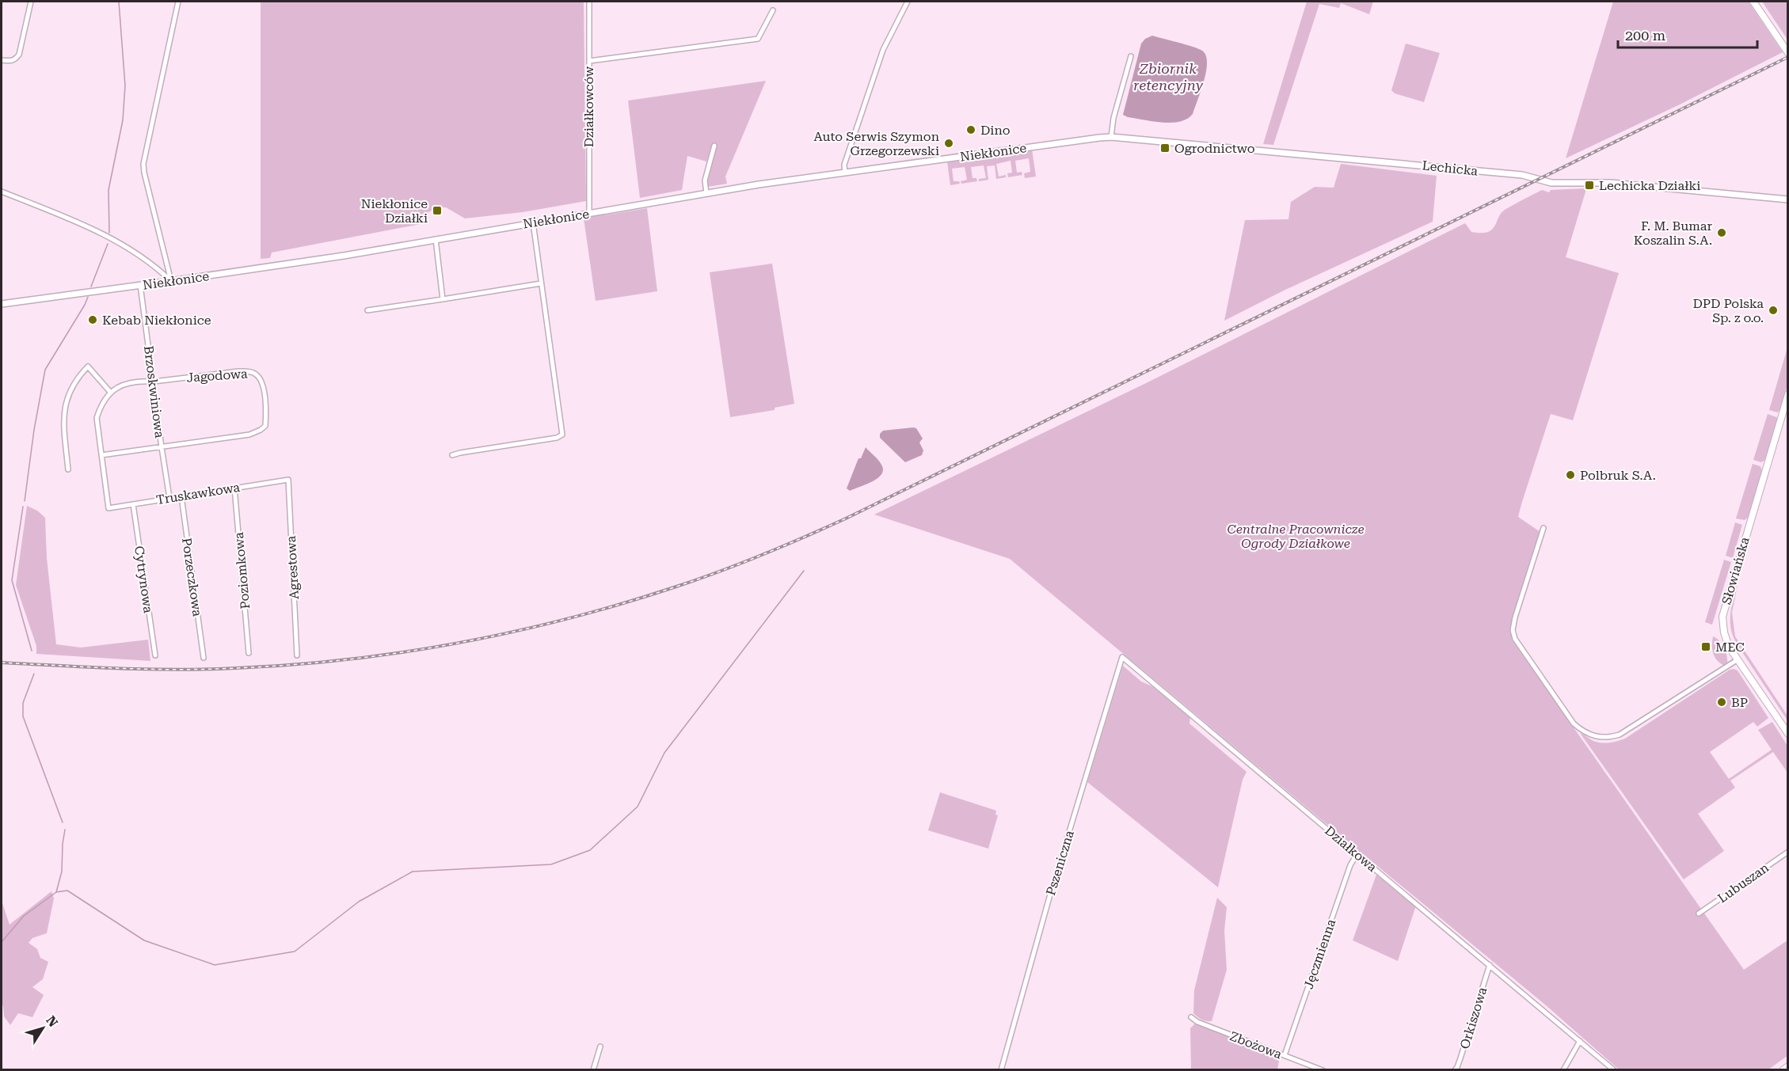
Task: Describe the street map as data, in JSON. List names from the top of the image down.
{
  "streets": {
    "main road": ["Słowiańska"],
    "street": [
      "Działkowców",
      "Niekłonice",
      "Lechicka",
      "Jagodowa",
      "Brzoskwiniowa",
      "Truskawkowa",
      "Agrestowa",
      "Poziomkowa",
      "Porzeczkowa",
      "Cytrynowa",
      "Działkowa",
      "Pszeniczna",
      "Lubuszan",
      "Jęczmienna",
      "Orkiszowa",
      "Zbożowa"
    ]
  },
  "crossings": [
    ["Działkowców", "Niekłonice"],
    ["Niekłonice", "Lechicka"],
    ["Niekłonice", "Brzoskwiniowa"],
    ["Jagodowa", "Brzoskwiniowa"],
    ["Jagodowa", "Truskawkowa"],
    ["Brzoskwiniowa", "Truskawkowa"],
    ["Truskawkowa", "Agrestowa"],
    ["Truskawkowa", "Poziomkowa"],
    ["Truskawkowa", "Porzeczkowa"],
    ["Truskawkowa", "Cytrynowa"],
    ["Działkowa", "Pszeniczna"],
    ["Działkowa", "Jęczmienna"],
    ["Działkowa", "Orkiszowa"],
    ["Jęczmienna", "Zbożowa"]
  ],
  "water": ["Zbiornik retencyjny"],
  "parks": ["Centralne Pracownicze Ogrody Działkowe"],
  "places": {
    "other": [
      "Dino",
      "Auto Serwis Szymon Grzegorzewski",
      "F. M. Bumar Koszalin S.A.",
      "DPD Polska Sp. z o.o.",
      "Kebab Niekłonice",
      "Polbruk S.A.",
      "BP"
    ],
    "transit": [
      "Ogrodnictwo",
      "Lechicka Działki",
      "Niekłonice Działki",
      "MEC"
    ]
  },
  "scale_bar": "200 m",
  "north": "top right"
}
